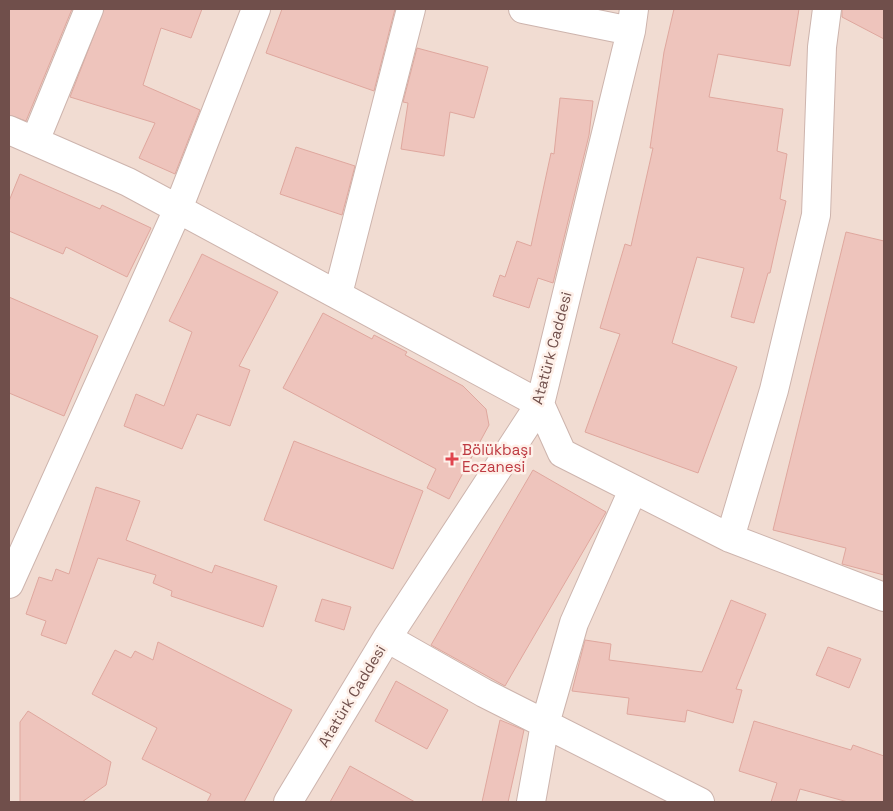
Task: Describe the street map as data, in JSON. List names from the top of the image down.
{
  "streets": {
    "street": ["Atatürk Caddesi"]
  },
  "places": {
    "health": ["Bölükbaşı Eczanesi"]
  }
}
